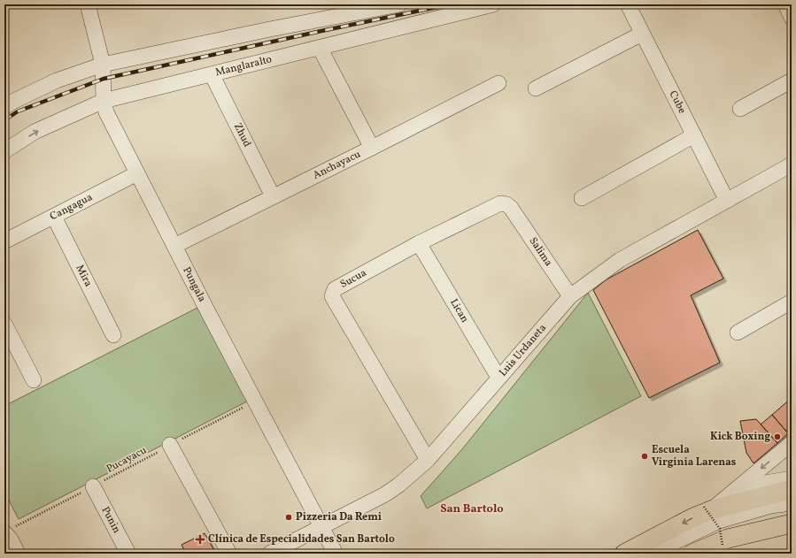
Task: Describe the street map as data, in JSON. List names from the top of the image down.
{
  "streets": {
    "street": [
      "Manglaralto",
      "Cube",
      "Zhud",
      "Anchayacu",
      "Cangagua",
      "Salima",
      "Mira",
      "Sucua",
      "Pungala",
      "Lican",
      "Luis Urdaneta",
      "Punin"
    ],
    "path": ["Pucayacu"]
  },
  "crossings": [
    ["Manglaralto", "Zhud"],
    ["Manglaralto", "Pungala"],
    ["Cube", "Luis Urdaneta"],
    ["Zhud", "Anchayacu"],
    ["Anchayacu", "Pungala"],
    ["Cangagua", "Mira"],
    ["Cangagua", "Pungala"],
    ["Salima", "Sucua"],
    ["Salima", "Luis Urdaneta"],
    ["Sucua", "Lican"],
    ["Sucua", "Luis Urdaneta"],
    ["Pungala", "Luis Urdaneta"],
    ["Pungala", "Pucayacu"],
    ["Lican", "Luis Urdaneta"],
    ["Pucayacu", "Punin"]
  ],
  "districts": ["San Bartolo"],
  "places": {
    "other": ["Kick Boxing", "Escuela Virginia Larenas", "Pizzeria Da Remi"],
    "health": ["Clínica de Especialidades San Bartolo"]
  }
}
